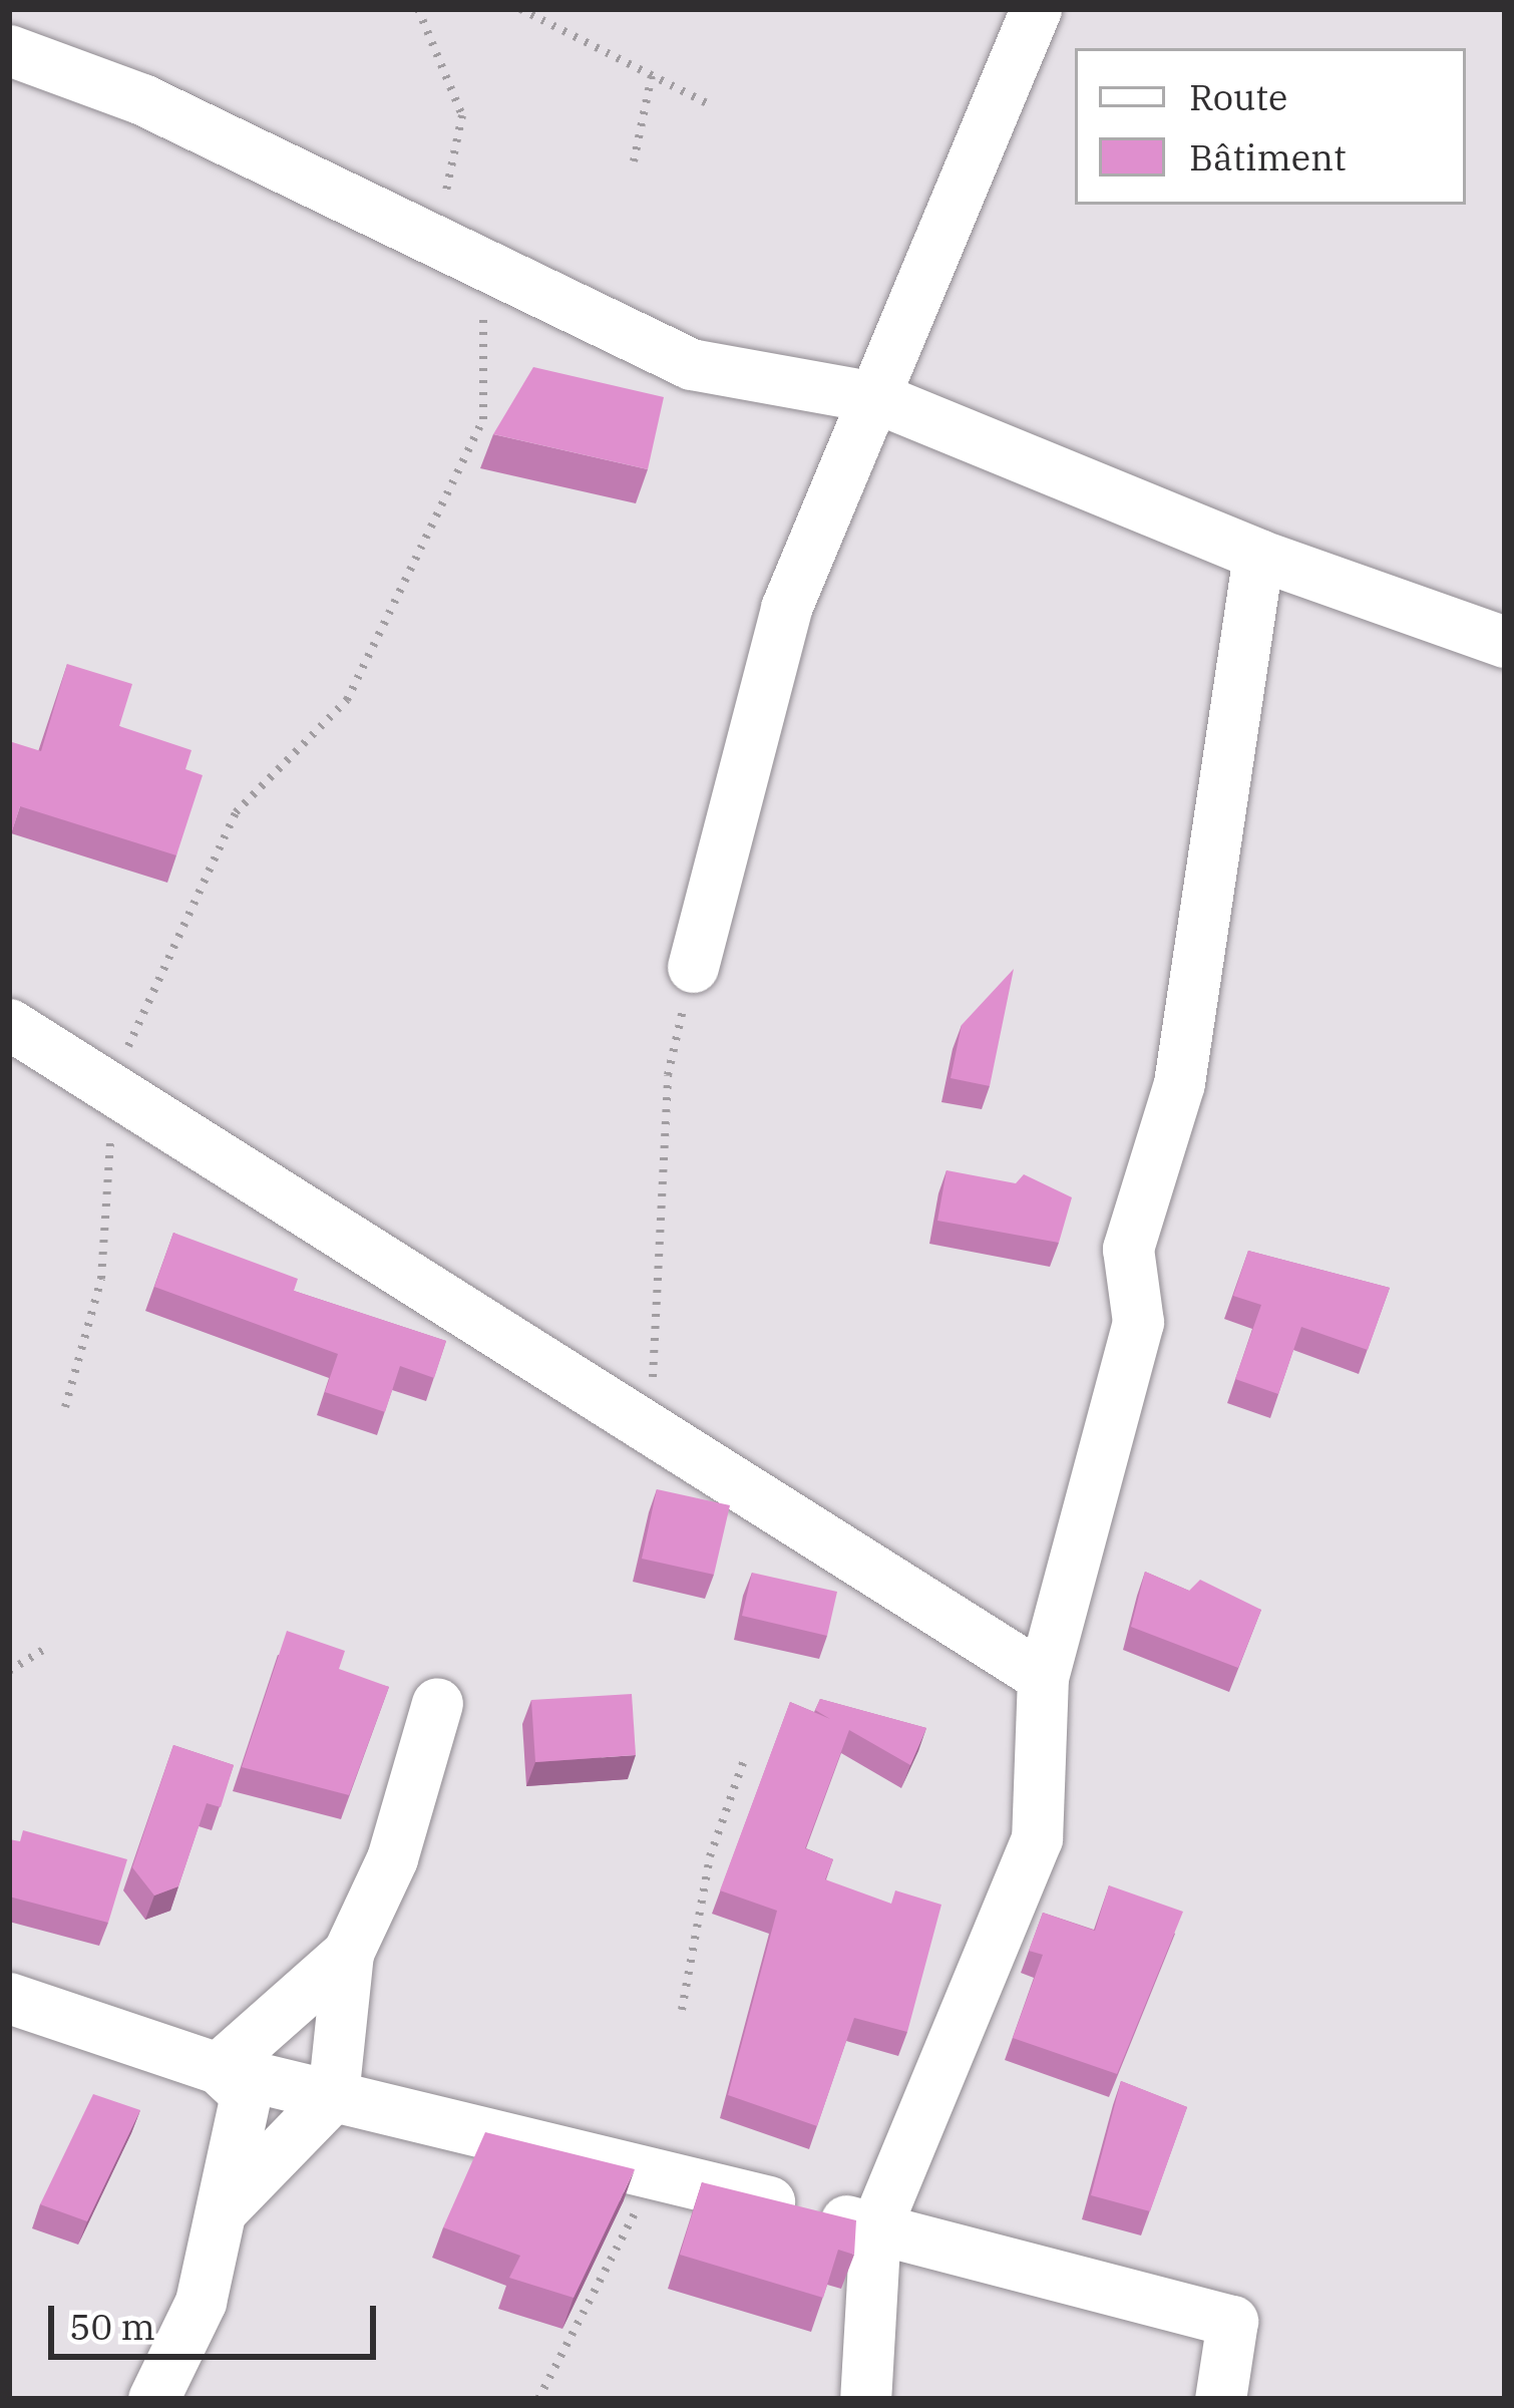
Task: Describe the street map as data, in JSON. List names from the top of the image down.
{
  "legend": ["Route", "Bâtiment"],
  "scale_bar": "50 m"
}
